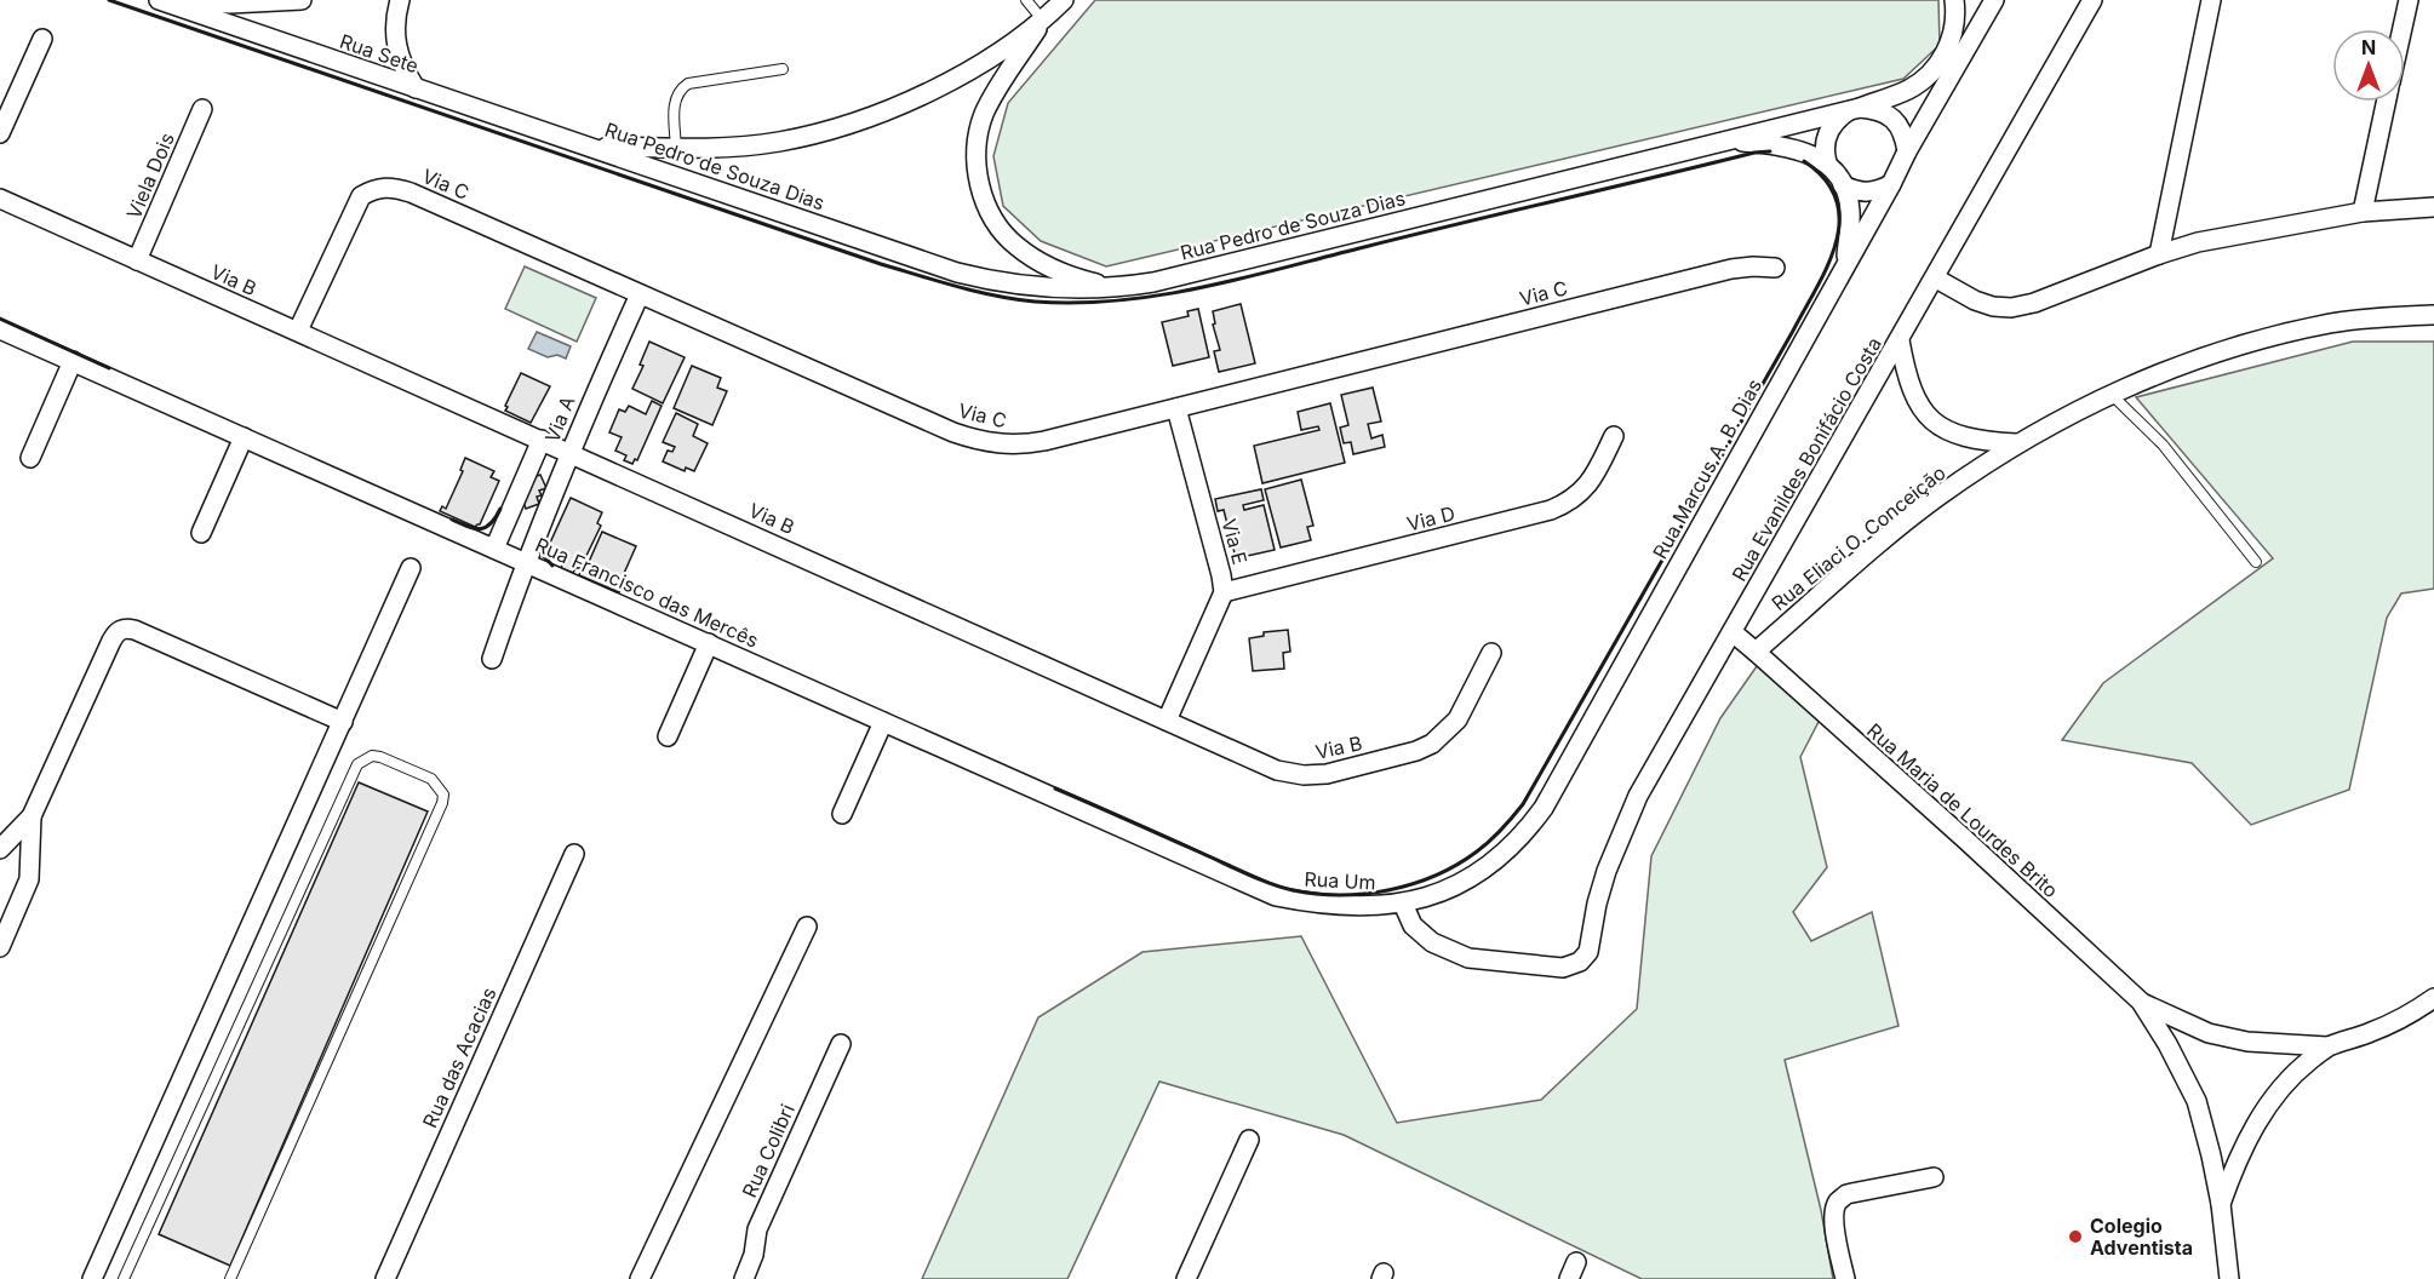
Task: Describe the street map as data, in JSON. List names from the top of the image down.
{
  "streets": {
    "street": [
      "Rua Sete",
      "Rua Pedro de Souza Dias",
      "Viela Dois",
      "Via C",
      "Via B",
      "Via A",
      "Rua Evanildes Bonifácio Costa",
      "Rua Marcus A. B. Dias",
      "Via D",
      "Rua Eliaci O. Conceição",
      "Via E",
      "Rua Francisco das Mercês",
      "Rua Maria de Lourdes Brito",
      "Rua Um",
      "Rua das Acacias",
      "Rua Colibri"
    ]
  },
  "crossings": [
    ["Rua Sete", "Rua Pedro de Souza Dias"],
    ["Rua Pedro de Souza Dias", "Rua Marcus A. B. Dias"],
    ["Viela Dois", "Via B"],
    ["Via C", "Via B"],
    ["Via C", "Via A"],
    ["Via C", "Via E"],
    ["Via B", "Via A"],
    ["Via B", "Via E"],
    ["Via A", "Rua Francisco das Mercês"],
    ["Rua Evanildes Bonifácio Costa", "Rua Marcus A. B. Dias"],
    ["Rua Evanildes Bonifácio Costa", "Rua Um"],
    ["Rua Marcus A. B. Dias", "Rua Um"],
    ["Via D", "Via E"],
    ["Rua Eliaci O. Conceição", "Rua Maria de Lourdes Brito"],
    ["Rua Francisco das Mercês", "Rua Um"]
  ],
  "places": ["Colegio Adventista"],
  "north": "top"
}
